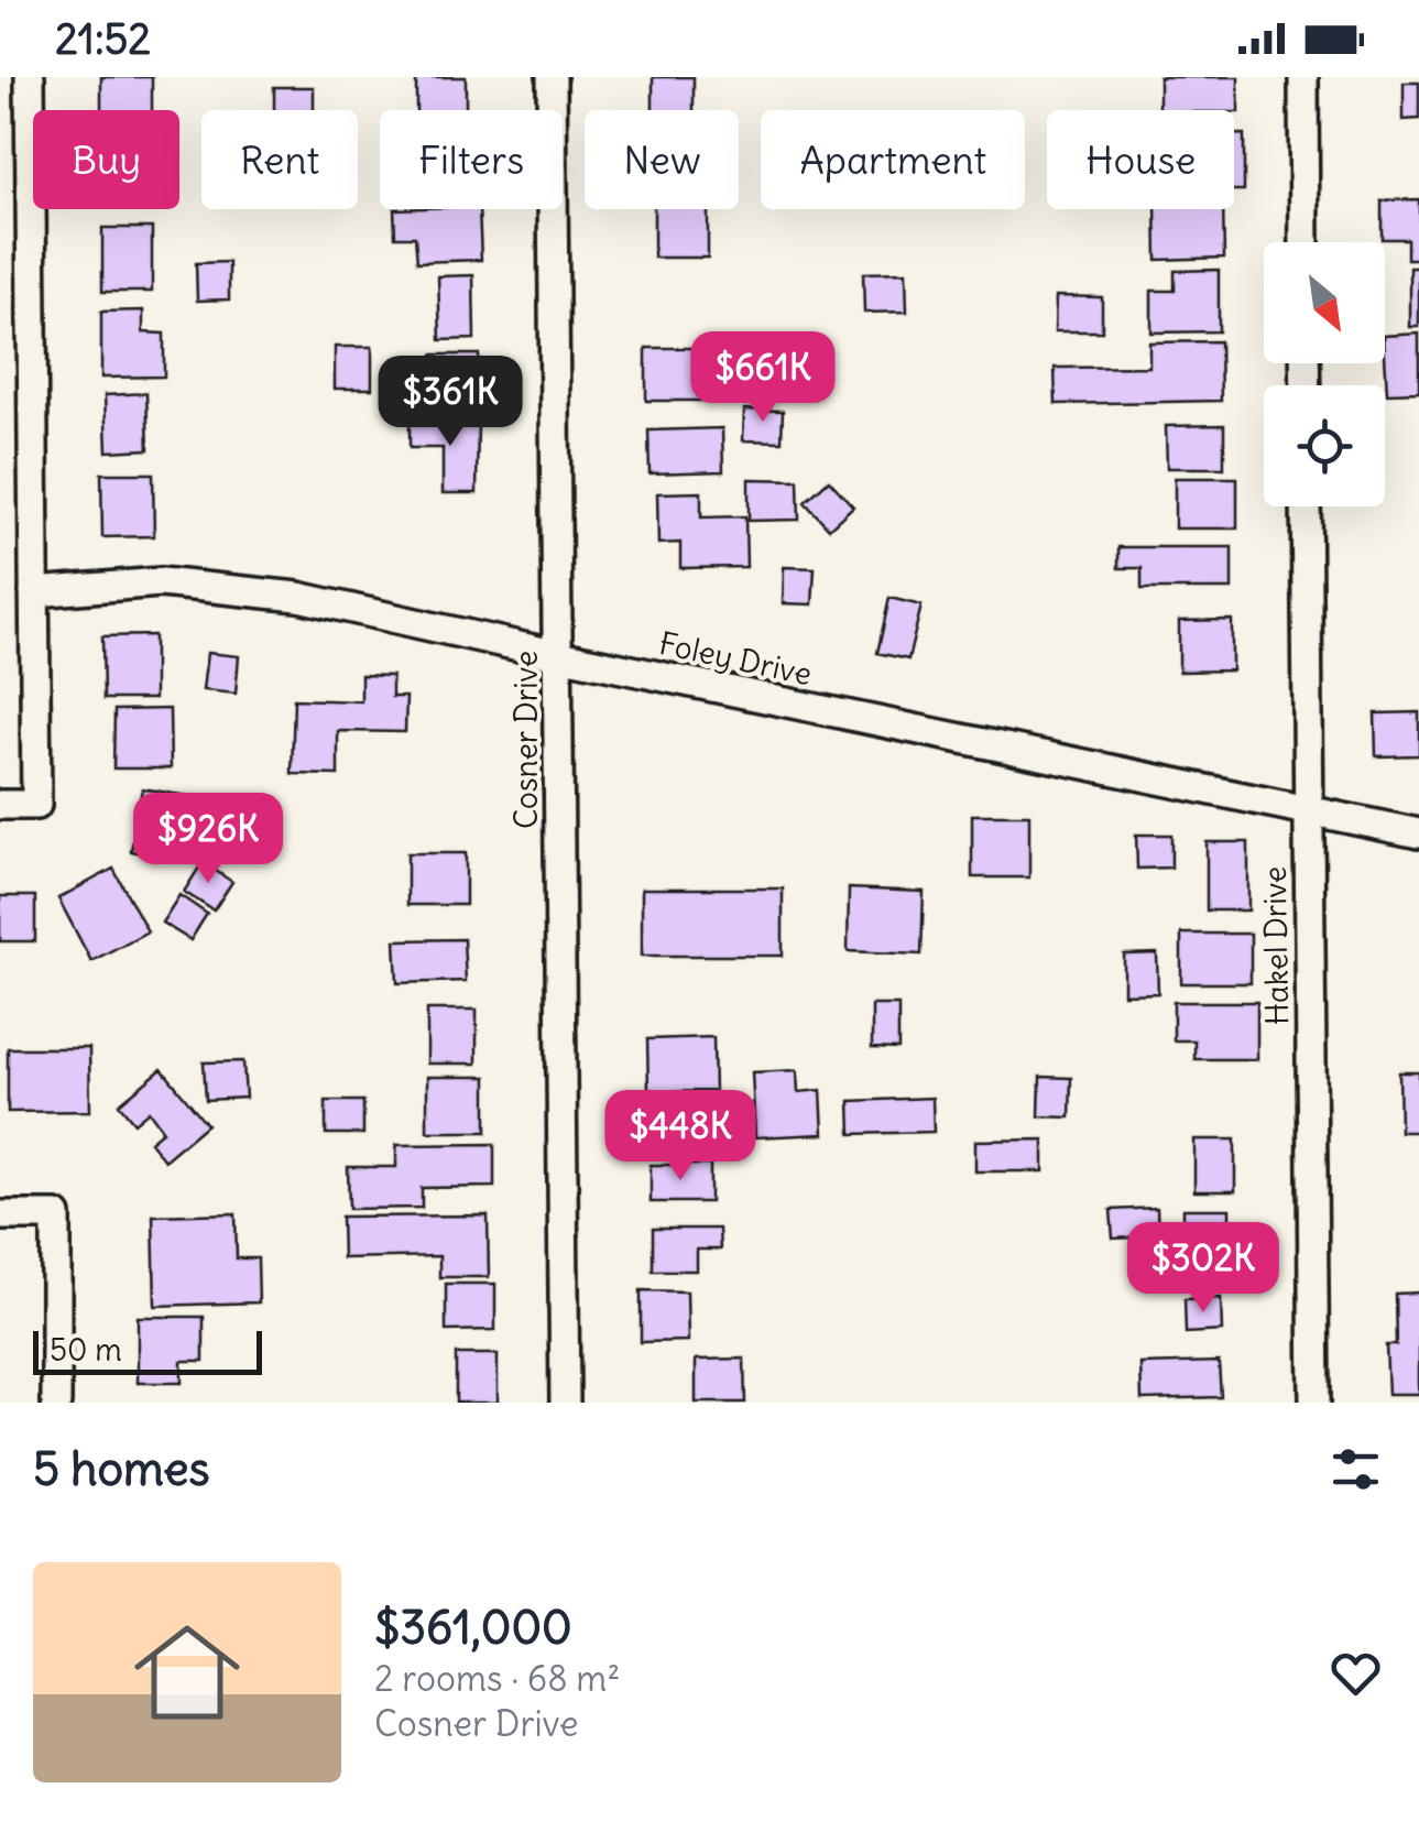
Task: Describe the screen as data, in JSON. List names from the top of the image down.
{
  "streets": {
    "street": ["Foley Drive", "Cosner Drive", "Hakel Drive"]
  },
  "crossings": [
    ["Foley Drive", "Cosner Drive"],
    ["Foley Drive", "Hakel Drive"]
  ],
  "scale_bar": "50 m",
  "north": "bottom right",
  "page": {
    "status": "21:52",
    "chip": [
      "Buy",
      "Rent",
      "Filters",
      "New",
      "Apartment",
      "House"
    ],
    "price": [
      "$661K",
      "$361K",
      "$926K",
      "$448K",
      "$302K"
    ],
    "scale": "50 m",
    "heading": "5 homes",
    "list": [
      {
        "name": "$361,000",
        "note": "2 rooms · 68 m² · Cosner Drive"
      }
    ]
  }
}
